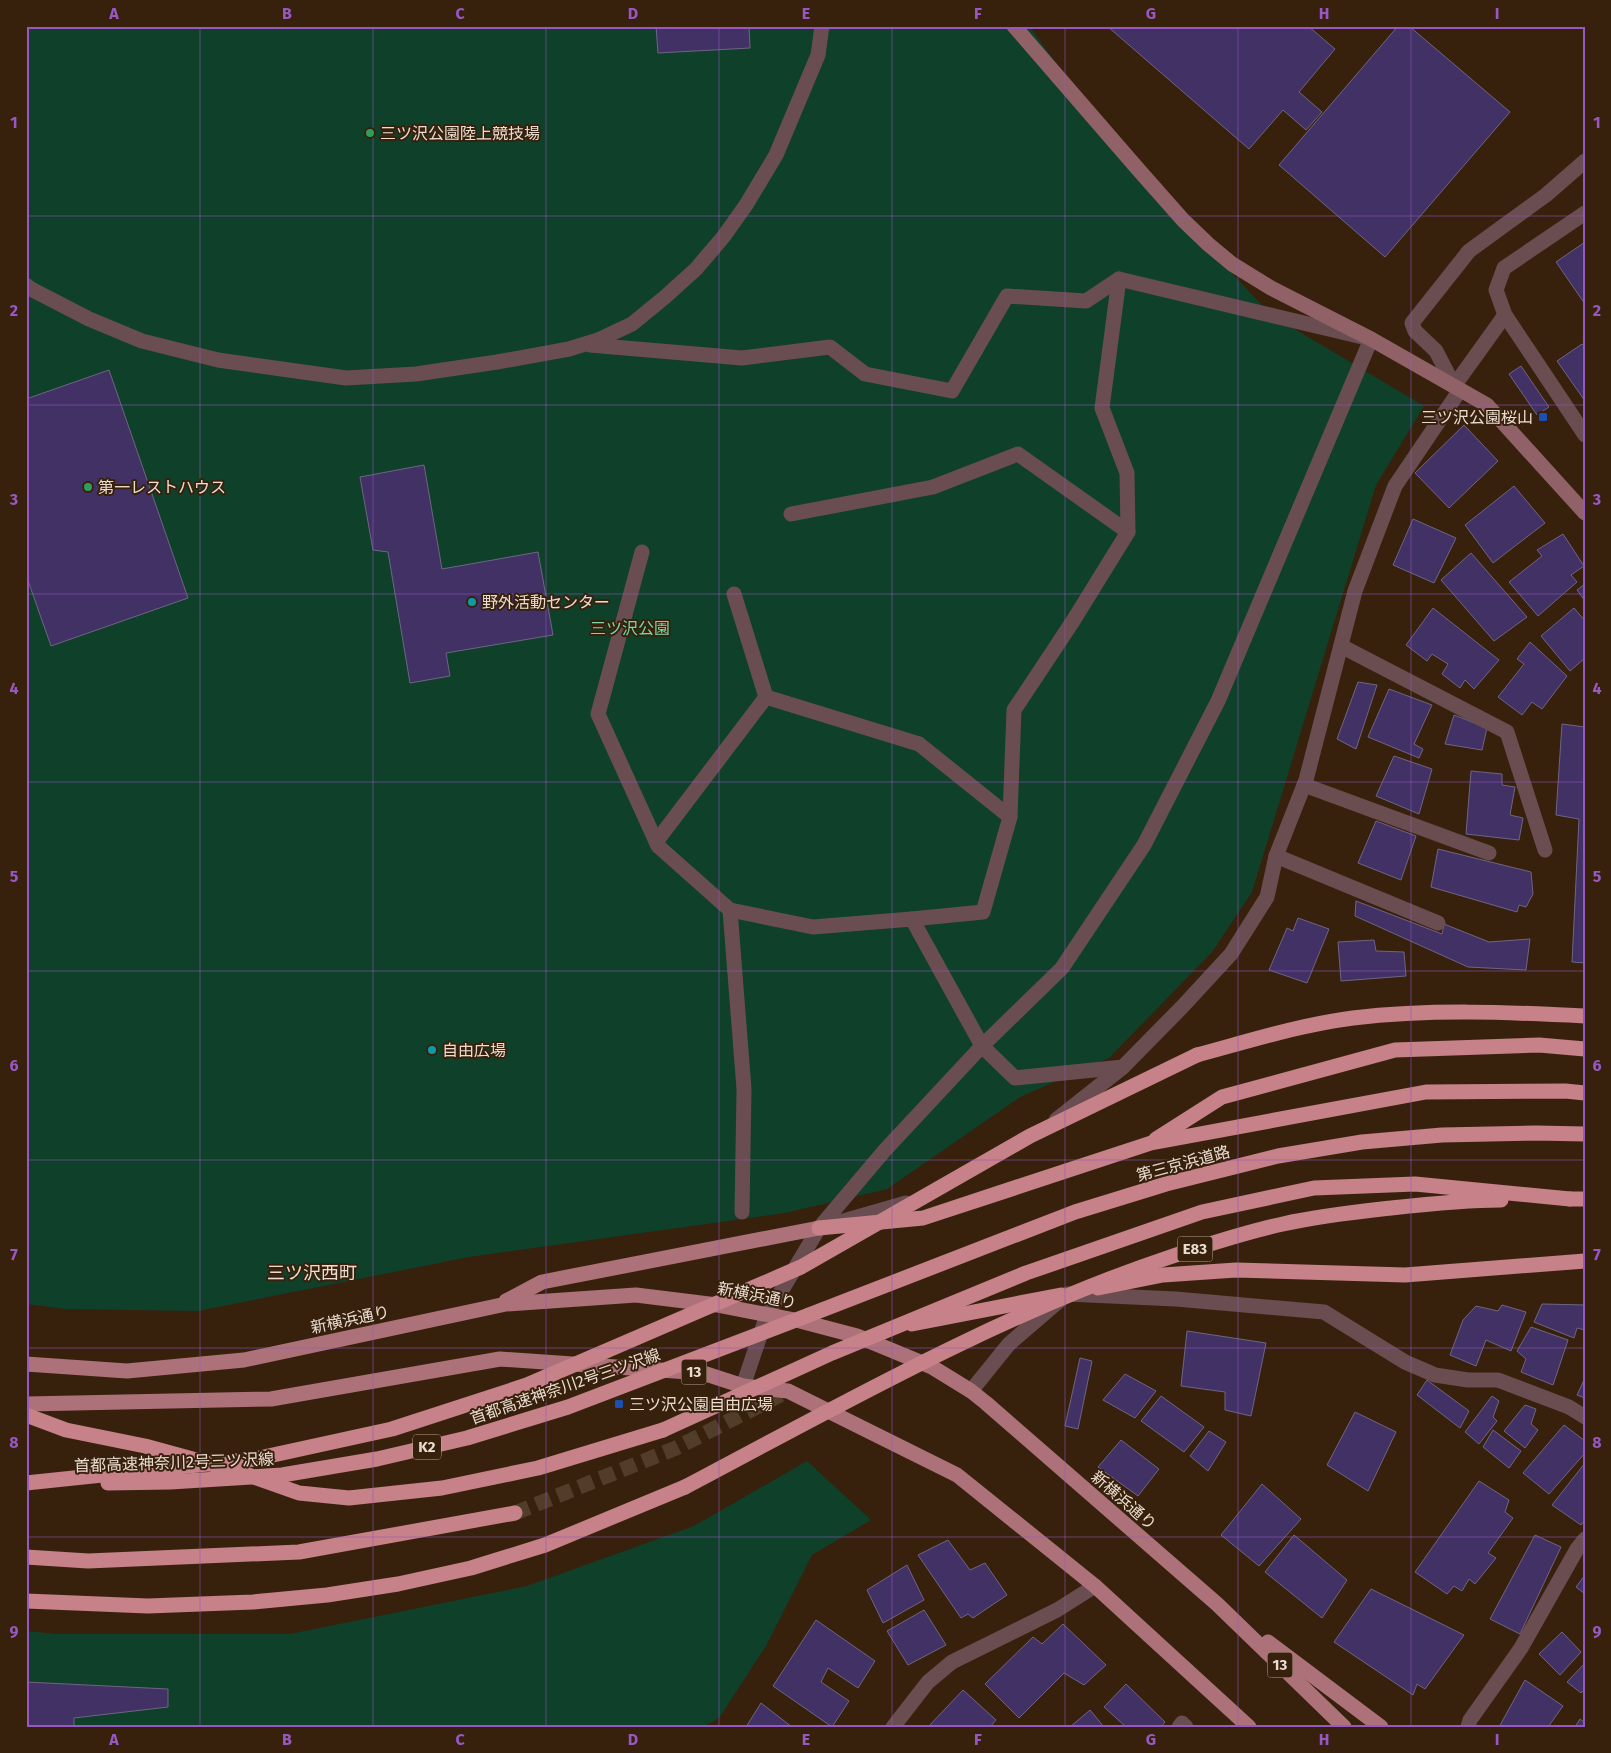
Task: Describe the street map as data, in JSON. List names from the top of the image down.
{
  "streets": {
    "highway": [
      "第三京浜道路",
      "E83",
      "首都高速神奈川2号三ツ沢線",
      "K2"
    ],
    "main road": ["新横浜通り", "13"]
  },
  "crossings": [
    ["第三京浜道路", "首都高速神奈川2号三ツ沢線"]
  ],
  "districts": ["三ツ沢西町"],
  "parks": ["三ツ沢公園"],
  "places": {
    "other": [
      "三ツ沢公園陸上競技場",
      "第一レストハウス",
      "野外活動センター",
      "自由広場"
    ],
    "transit": ["三ツ沢公園桜山", "三ツ沢公園自由広場"]
  },
  "grid": {
    "columns": [
      "A",
      "B",
      "C",
      "D",
      "E",
      "F",
      "G",
      "H",
      "I"
    ],
    "rows": [
      "1",
      "2",
      "3",
      "4",
      "5",
      "6",
      "7",
      "8",
      "9"
    ]
  }
}
